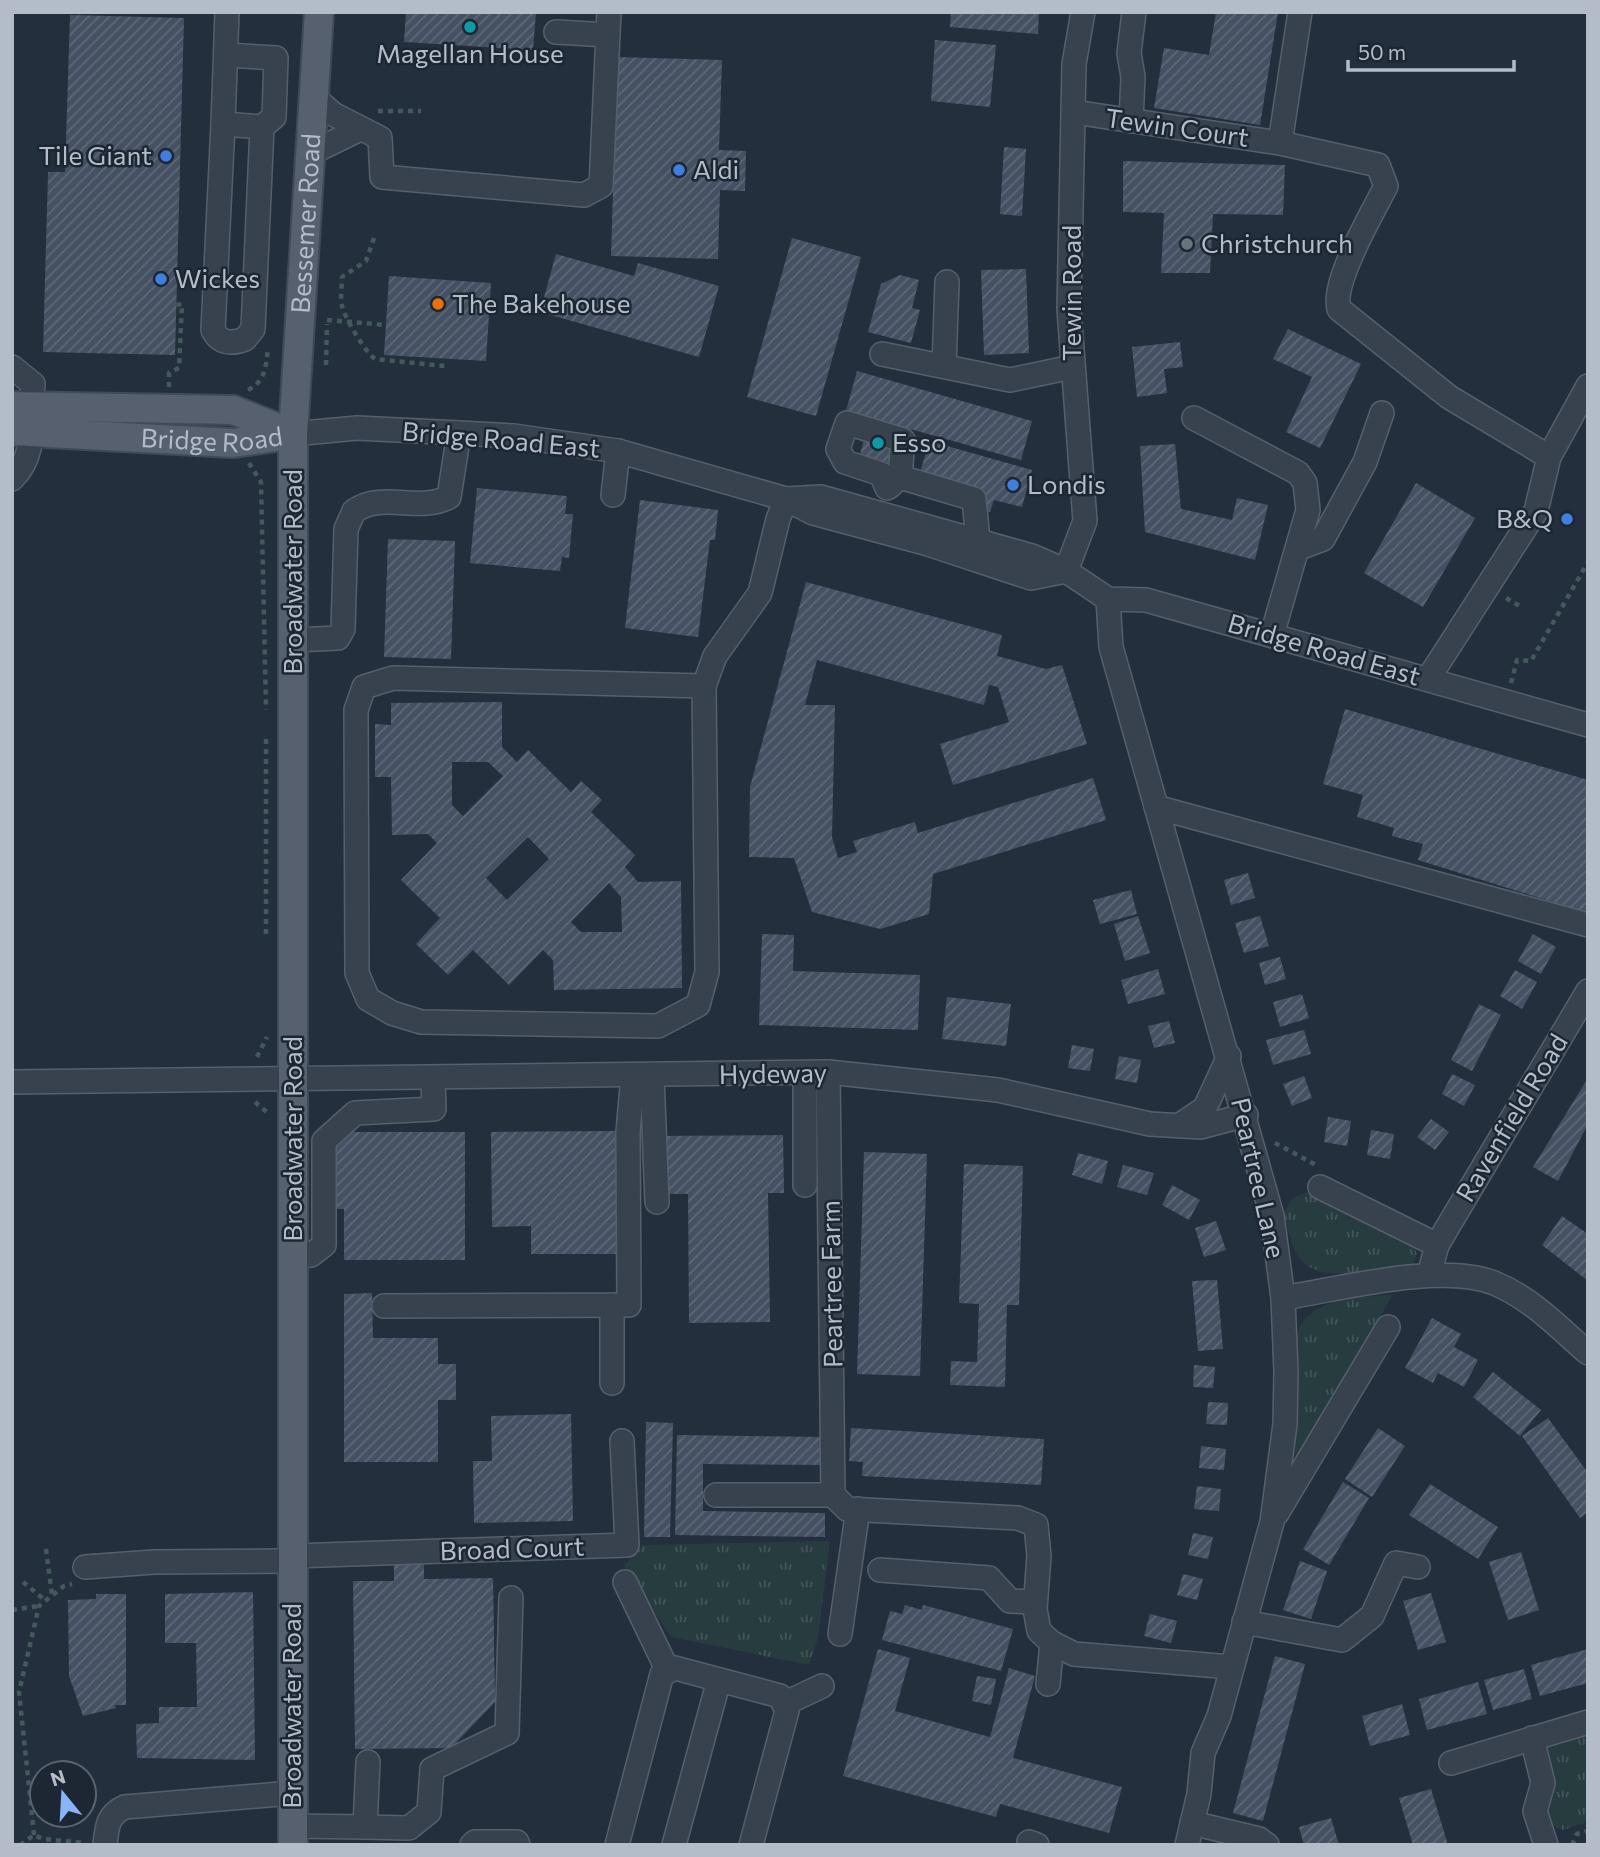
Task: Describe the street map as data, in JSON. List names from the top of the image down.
{
  "streets": {
    "main road": ["Bessemer Road", "Bridge Road", "Broadwater Road"],
    "street": [
      "Tewin Court",
      "Tewin Road",
      "Bridge Road East",
      "Hydeway",
      "Ravenfield Road",
      "Peartree Lane",
      "Peartree Farm",
      "Broad Court"
    ]
  },
  "crossings": [
    ["Tewin Court", "Tewin Road"],
    ["Bessemer Road", "Bridge Road"],
    ["Bessemer Road", "Bridge Road East"],
    ["Bessemer Road", "Broadwater Road"],
    ["Tewin Road", "Bridge Road East"],
    ["Bridge Road", "Bridge Road East"],
    ["Bridge Road", "Broadwater Road"],
    ["Bridge Road East", "Broadwater Road"],
    ["Bridge Road East", "Peartree Lane"],
    ["Broadwater Road", "Hydeway"],
    ["Broadwater Road", "Broad Court"],
    ["Hydeway", "Peartree Lane"],
    ["Hydeway", "Peartree Farm"]
  ],
  "places": [
    "Magellan House",
    "Tile Giant",
    "Aldi",
    "Christchurch",
    "Wickes",
    "The Bakehouse",
    "Esso",
    "Londis",
    "B&Q"
  ],
  "scale_bar": "50 m",
  "north": "top"
}
